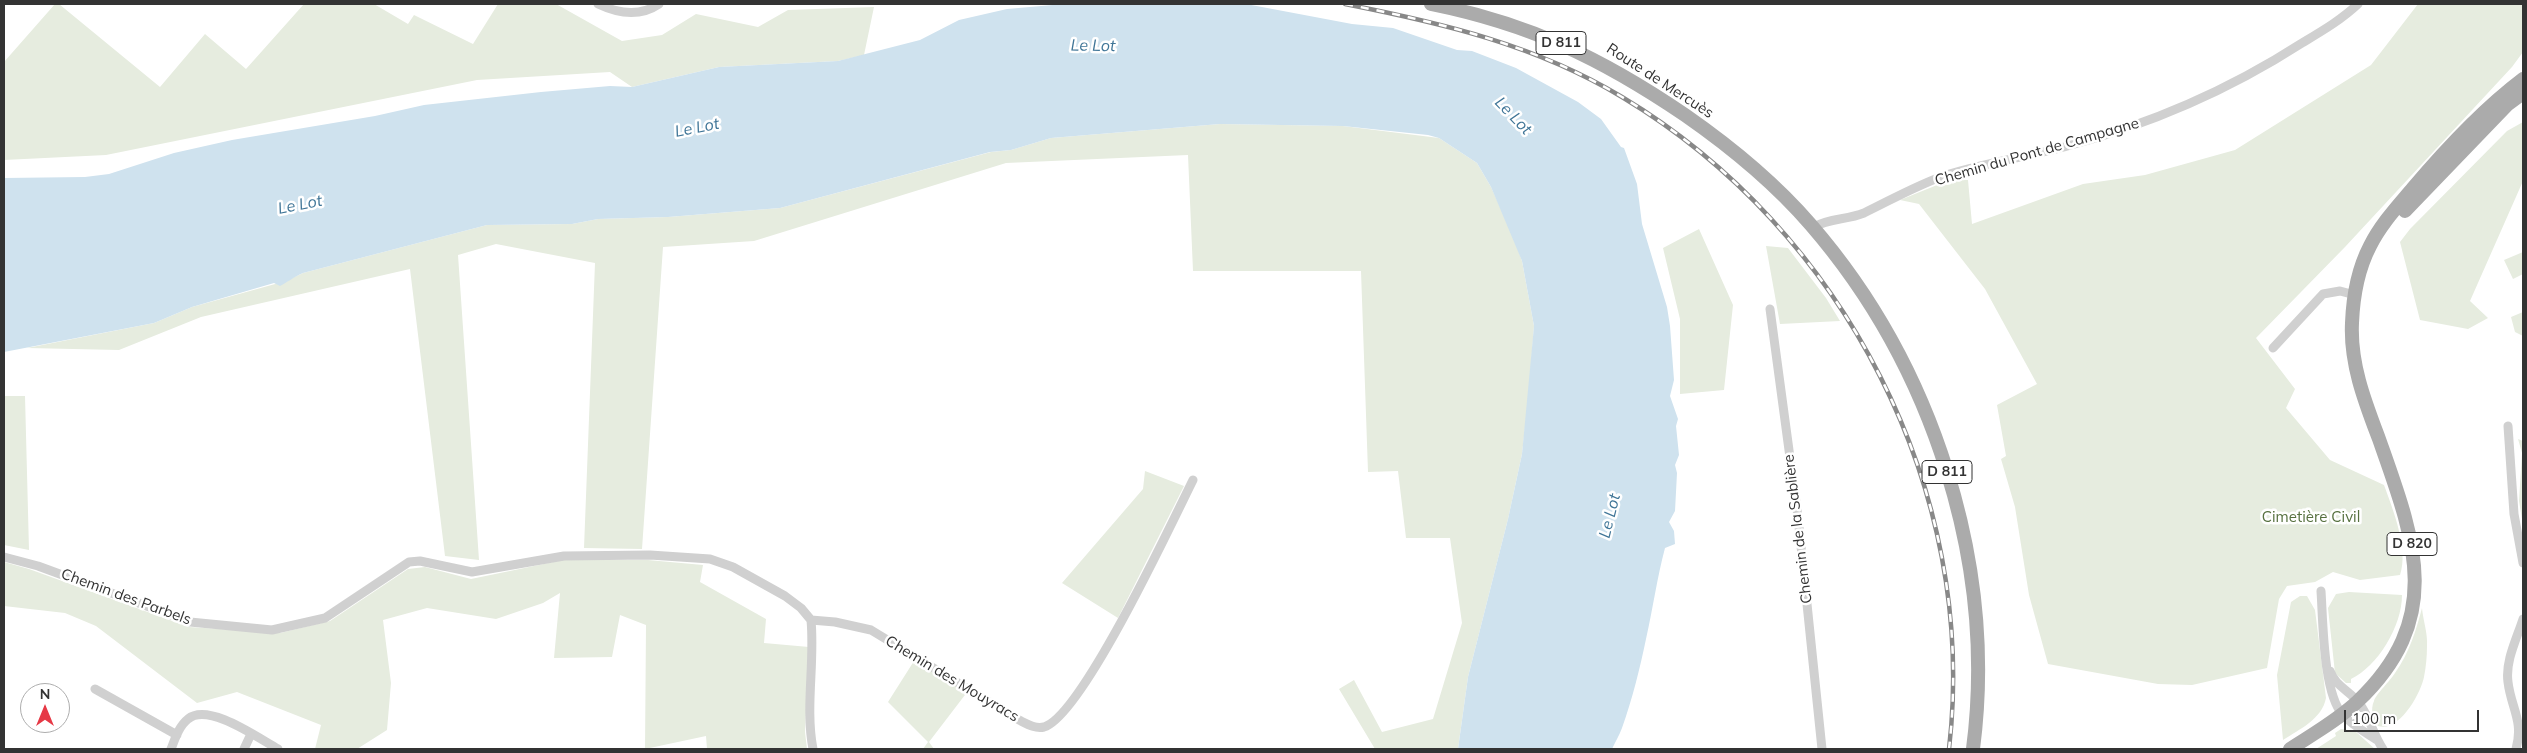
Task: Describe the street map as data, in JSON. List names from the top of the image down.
{
  "streets": {
    "main road": ["D 811", "Route de Mercuès", "D 820"],
    "street": [
      "Chemin du Pont de Campagne",
      "Chemin de la Sablière",
      "Chemin des Parbels",
      "Chemin des Mouyracs"
    ]
  },
  "crossings": [
    ["D 811", "Route de Mercuès"],
    ["D 811", "Chemin du Pont de Campagne"],
    ["Route de Mercuès", "Chemin du Pont de Campagne"],
    ["Chemin des Parbels", "Chemin des Mouyracs"]
  ],
  "water": ["Le Lot"],
  "parks": ["Cimetière Civil"],
  "scale_bar": "100 m",
  "north": "top"
}
